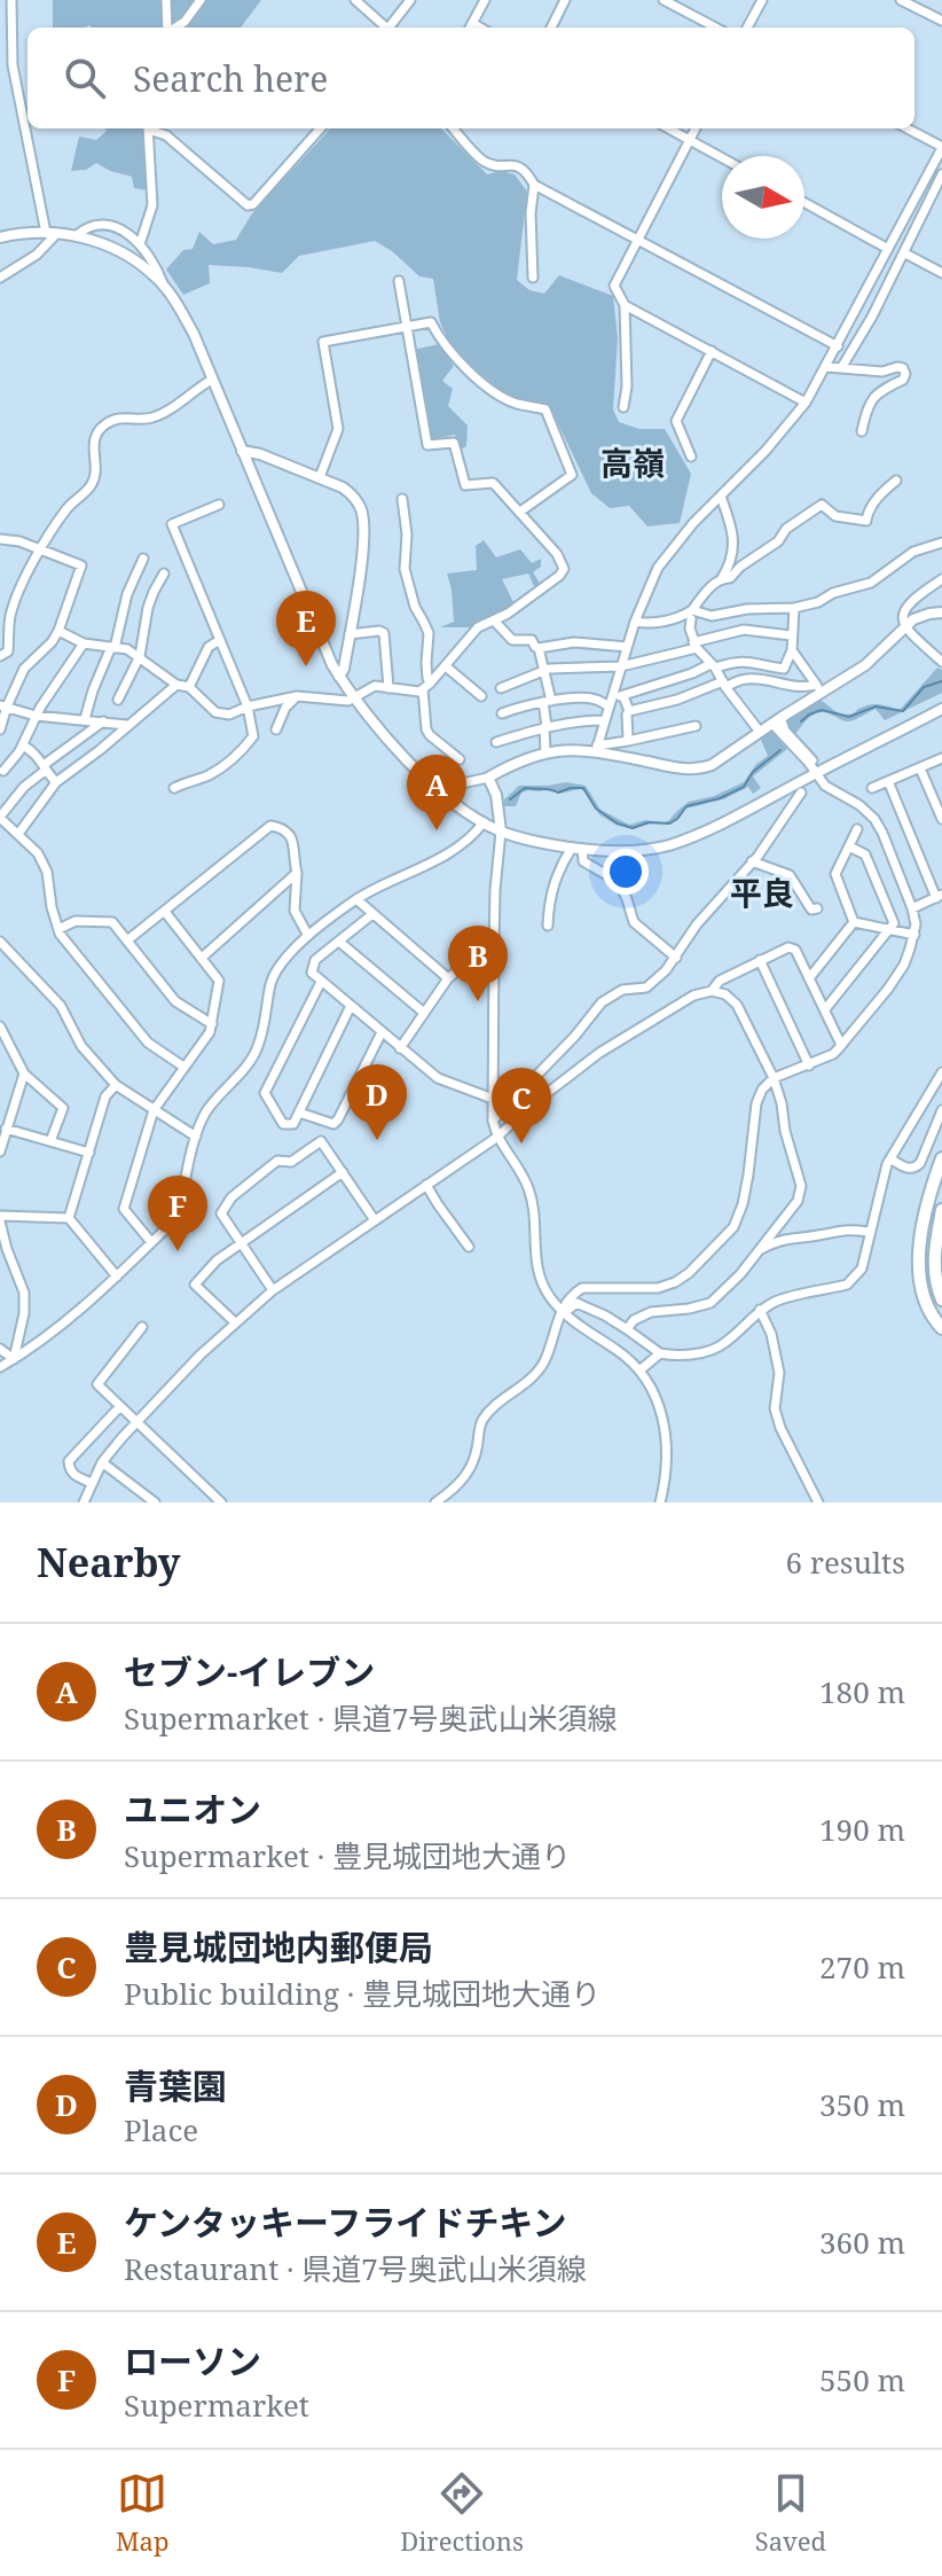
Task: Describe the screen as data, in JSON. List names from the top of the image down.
{
  "districts": ["高嶺", "平良"],
  "north": "right",
  "page": {
    "search": "Search here",
    "pins": [
      "E",
      "A",
      "B",
      "D",
      "C",
      "F"
    ],
    "heading": ["Nearby", "6 results"],
    "list": [
      {
        "mark": "A",
        "name": "セブン-イレブン",
        "note": "Supermarket · 県道7号奥武山米須線",
        "value": "180 m"
      },
      {
        "mark": "B",
        "name": "ユニオン",
        "note": "Supermarket · 豊見城団地大通り",
        "value": "190 m"
      },
      {
        "mark": "C",
        "name": "豊見城団地内郵便局",
        "note": "Public building · 豊見城団地大通り",
        "value": "270 m"
      },
      {
        "mark": "D",
        "name": "青葉園",
        "note": "Place",
        "value": "350 m"
      },
      {
        "mark": "E",
        "name": "ケンタッキーフライドチキン",
        "note": "Restaurant · 県道7号奥武山米須線",
        "value": "360 m"
      },
      {
        "mark": "F",
        "name": "ローソン",
        "note": "Supermarket",
        "value": "550 m"
      }
    ],
    "nav": ["Map", "Directions", "Saved"]
  }
}
